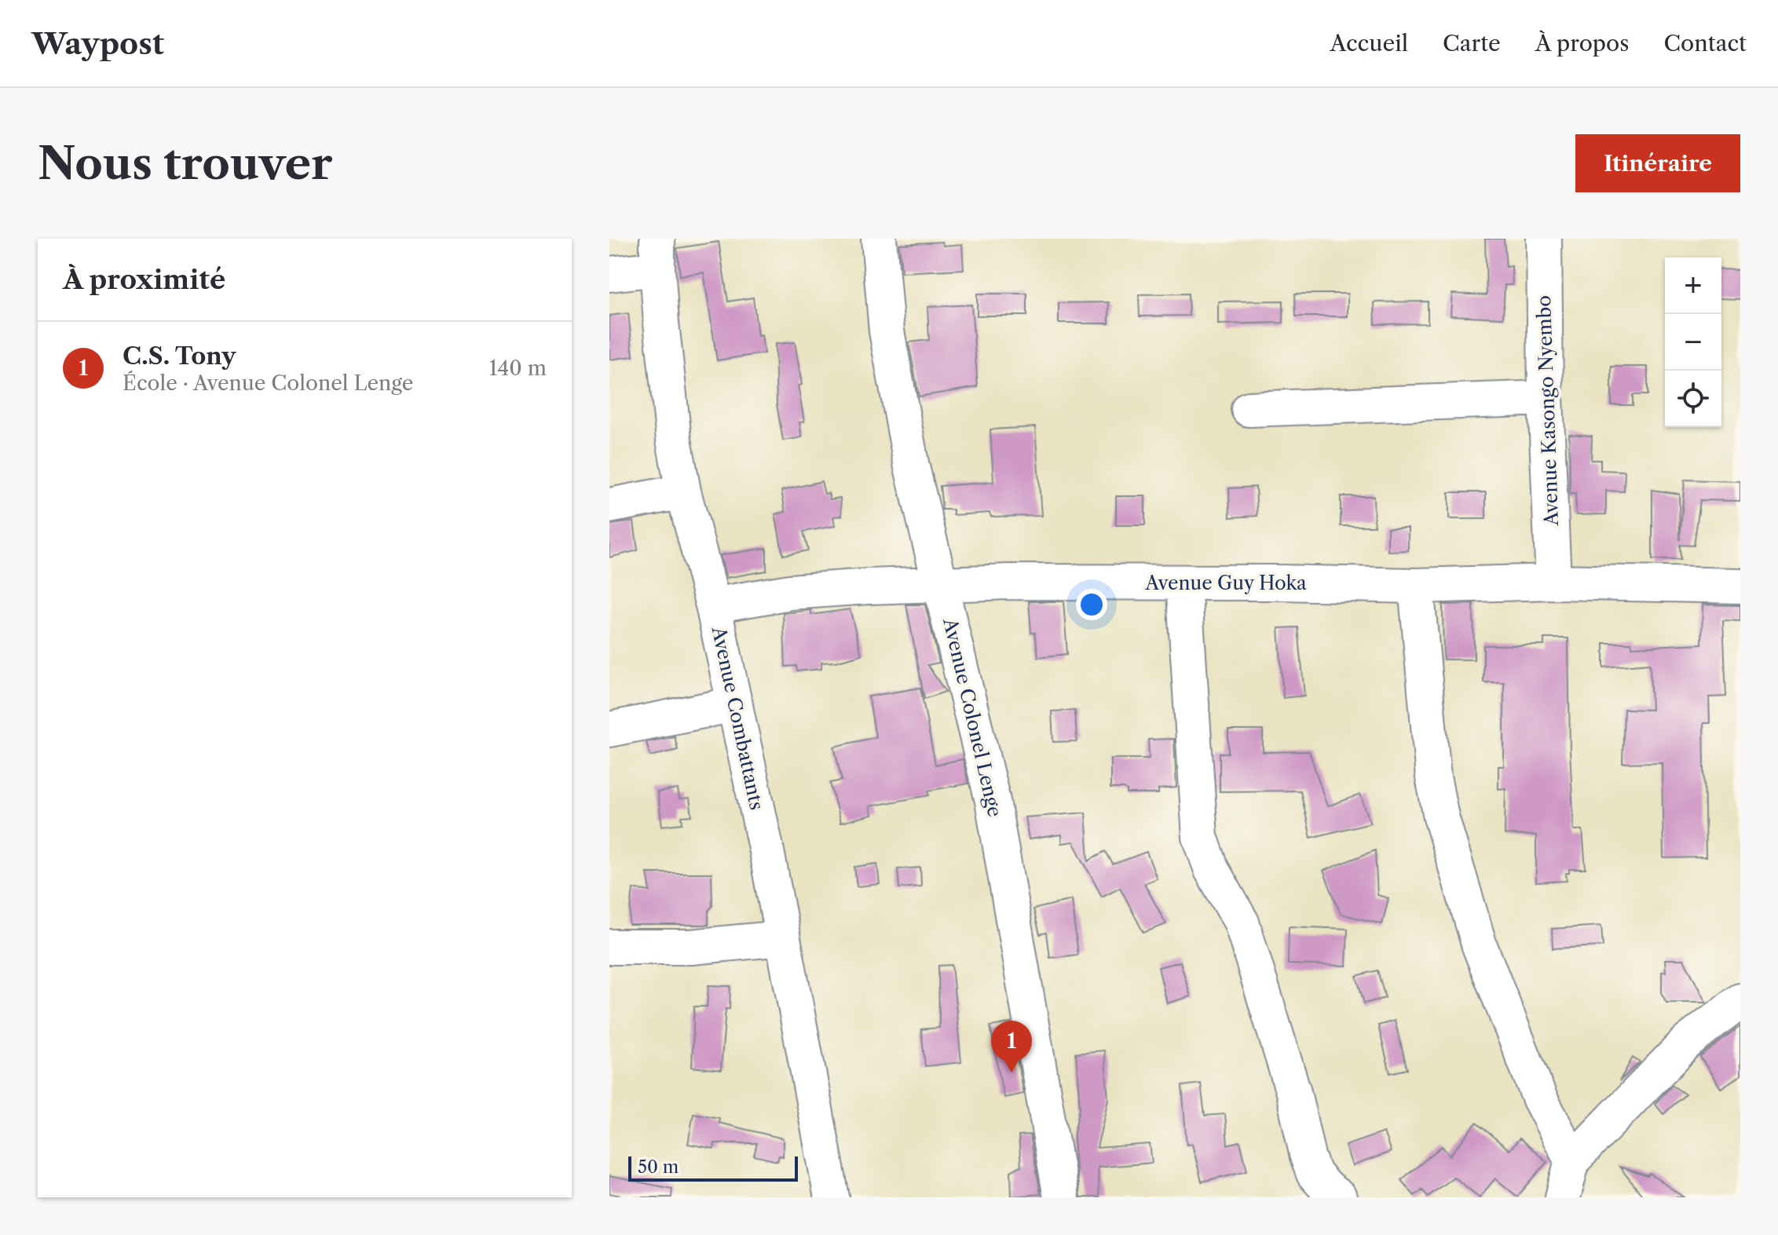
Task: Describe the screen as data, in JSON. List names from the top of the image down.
{
  "streets": {
    "street": [
      "Avenue Kasongo Nyembo",
      "Avenue Guy Hoka",
      "Avenue Colonel Lenge",
      "Avenue Combattants"
    ]
  },
  "crossings": [
    ["Avenue Kasongo Nyembo", "Avenue Guy Hoka"],
    ["Avenue Guy Hoka", "Avenue Colonel Lenge"],
    ["Avenue Guy Hoka", "Avenue Combattants"]
  ],
  "scale_bar": "50 m",
  "page": {
    "header": "Waypost",
    "nav": [
      "Accueil",
      "Carte",
      "À propos",
      "Contact"
    ],
    "buttons": "Itinéraire",
    "title": "Nous trouver",
    "heading": "À proximité",
    "map_buttons": ["+", "−"],
    "list": [
      {
        "mark": "1",
        "name": "C.S. Tony",
        "note": "École · Avenue Colonel Lenge",
        "value": "140 m"
      }
    ],
    "pins": "1",
    "scale": "50 m"
  }
}
